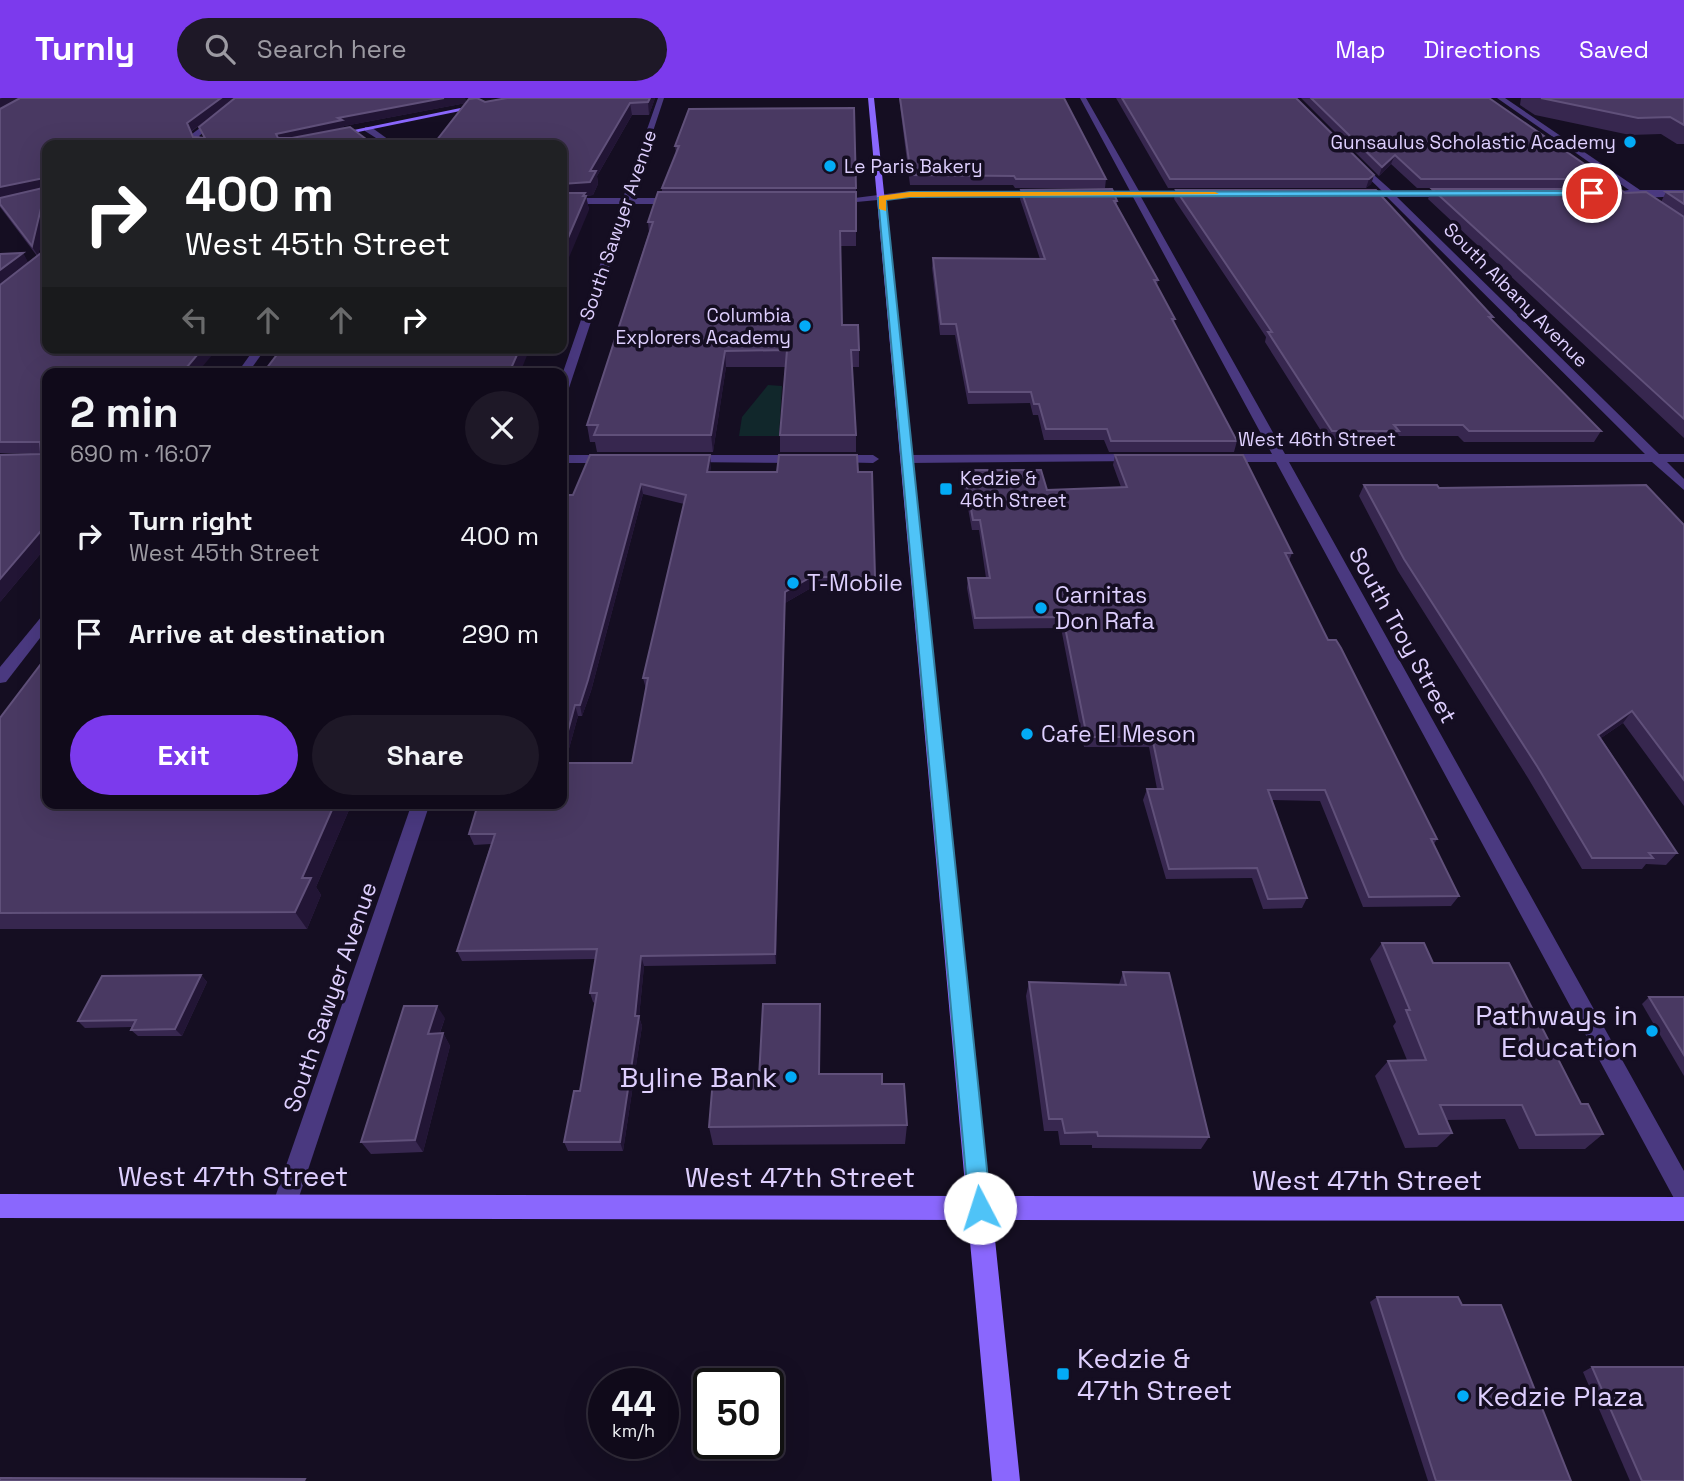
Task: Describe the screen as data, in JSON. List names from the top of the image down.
{
  "streets": {
    "main road": ["West 47th Street"],
    "street": [
      "South Sawyer Avenue",
      "South Albany Avenue",
      "West 46th Street",
      "South Troy Street"
    ]
  },
  "crossings": [
    ["South Sawyer Avenue", "West 47th Street"],
    ["South Albany Avenue", "West 46th Street"],
    ["West 46th Street", "South Troy Street"]
  ],
  "places": {
    "other": [
      "Gunsaulus Scholastic Academy",
      "Le Paris Bakery",
      "Columbia Explorers Academy",
      "T-Mobile",
      "Carnitas Don Rafa",
      "Cafe El Meson",
      "Pathways in Education",
      "Byline Bank",
      "Kedzie Plaza"
    ],
    "transit": ["Kedzie & 46th Street", "Kedzie & 47th Street"]
  },
  "page": {
    "header": "Turnly",
    "search": "Search here",
    "nav": ["Map", "Directions", "Saved"],
    "turn": ["400 m", "West 45th Street"],
    "heading": ["2 min", "690 m · 16:07"],
    "list": [
      {
        "name": "Turn right",
        "note": "West 45th Street",
        "value": "400 m"
      },
      {
        "name": "Arrive at destination",
        "value": "290 m"
      }
    ],
    "buttons": ["Exit", "Share"],
    "speed": "44 km/h",
    "limit": "50"
  }
}
